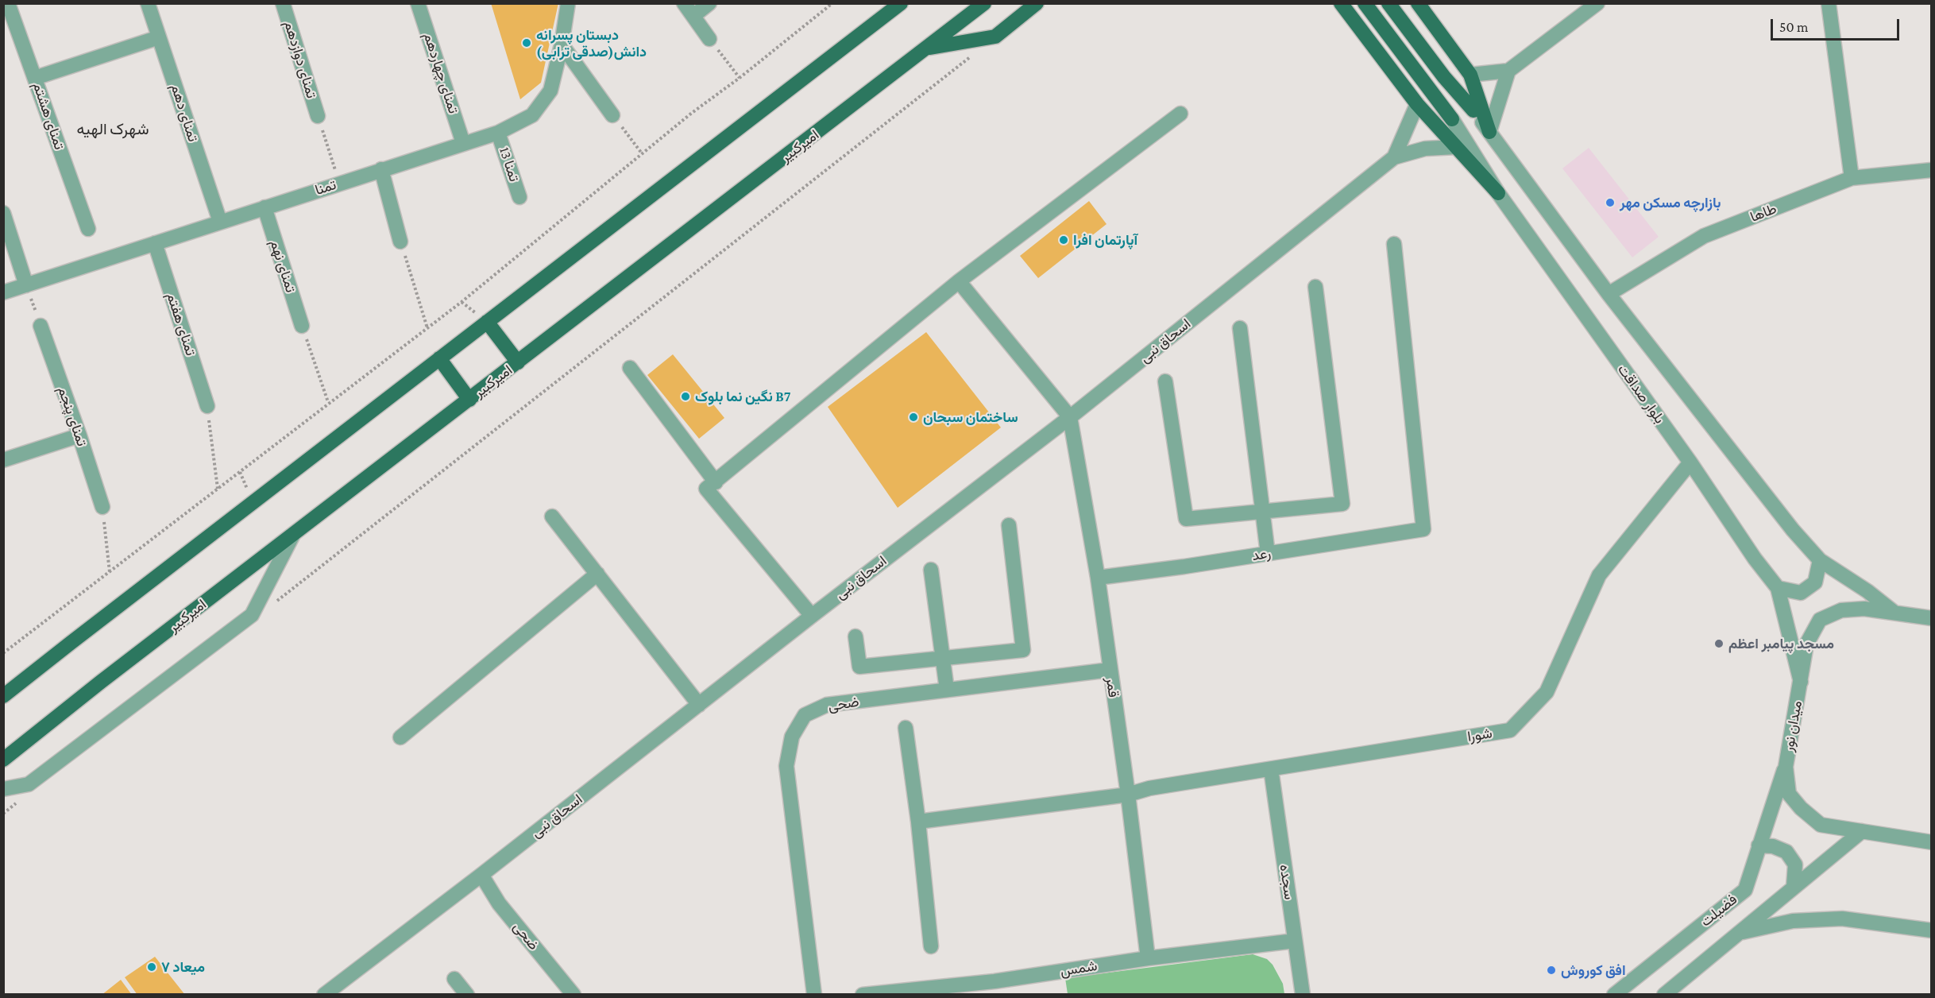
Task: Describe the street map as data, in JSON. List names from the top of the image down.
{
  "streets": {
    "main road": ["امیرکبیر"],
    "street": [
      "تمنای دوازدهم",
      "تمنای چهاردهم",
      "تمنای دهم",
      "تمنای هشتم",
      "تمنا 13",
      "تمنا",
      "طاها",
      "تمنای نهم",
      "تمنای هفتم",
      "اسحاق نبی",
      "بلوار صداقت",
      "تمنای پنجم",
      "رعد",
      "قمر",
      "ضحی",
      "میدان نور",
      "شورا",
      "سجده",
      "فضیلت",
      "شمس"
    ]
  },
  "crossings": [
    ["تمنای چهاردهم", "تمنا"],
    ["تمنای دهم", "تمنا"],
    ["تمنا 13", "تمنا"],
    ["تمنا", "تمنای نهم"],
    ["تمنا", "تمنای هفتم"],
    ["اسحاق نبی", "قمر"],
    ["اسحاق نبی", "ضحی"],
    ["بلوار صداقت", "میدان نور"],
    ["بلوار صداقت", "شورا"],
    ["رعد", "قمر"],
    ["قمر", "ضحی"],
    ["قمر", "شورا"],
    ["قمر", "شمس"],
    ["میدان نور", "فضیلت"],
    ["شورا", "سجده"],
    ["سجده", "شمس"]
  ],
  "districts": ["شهرک الهیه"],
  "places": [
    "دبستان پسرانه دانش(صدقی ترابی)",
    "بازارچه مسکن مهر",
    "آپارتمان افرا",
    "نگین نما بلوک B7",
    "ساختمان سبحان",
    "مسجد پیامبر اعظم",
    "میعاد ۷",
    "افق کوروش"
  ],
  "scale_bar": "50 m"
}
